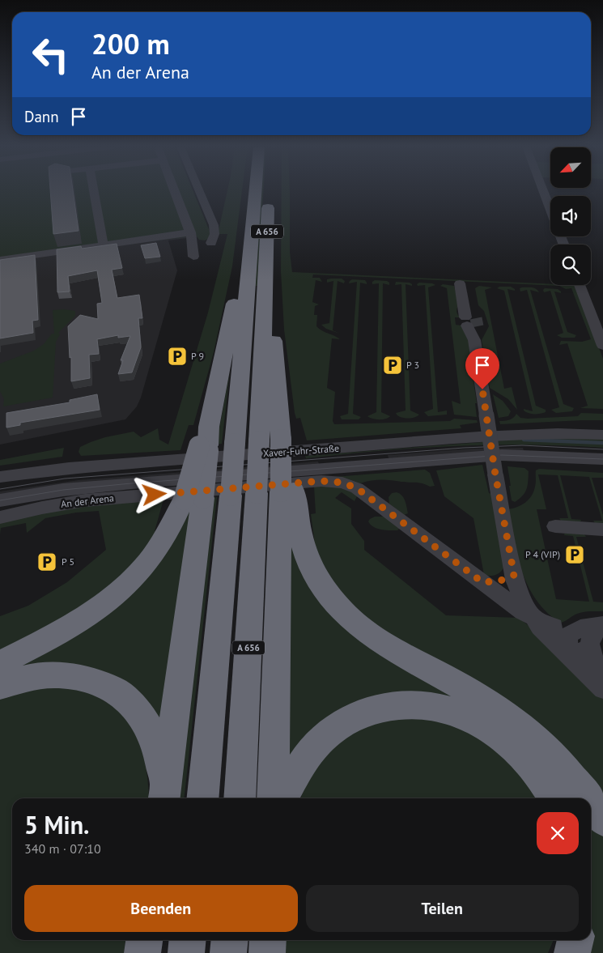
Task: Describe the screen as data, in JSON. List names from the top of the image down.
{
  "streets": {
    "highway": ["A 656"],
    "street": ["Xaver-Fuhr-Straße", "An der Arena"]
  },
  "places": {
    "parking": [
      "P 9",
      "P 3",
      "P 4 (VIP)",
      "P 5"
    ]
  },
  "north": "bottom left",
  "page": {
    "turn": ["200 m", "An der Arena"],
    "then": "Dann",
    "heading": ["5 Min.", "340 m · 07:10"],
    "buttons": ["Beenden", "Teilen"]
  }
}
